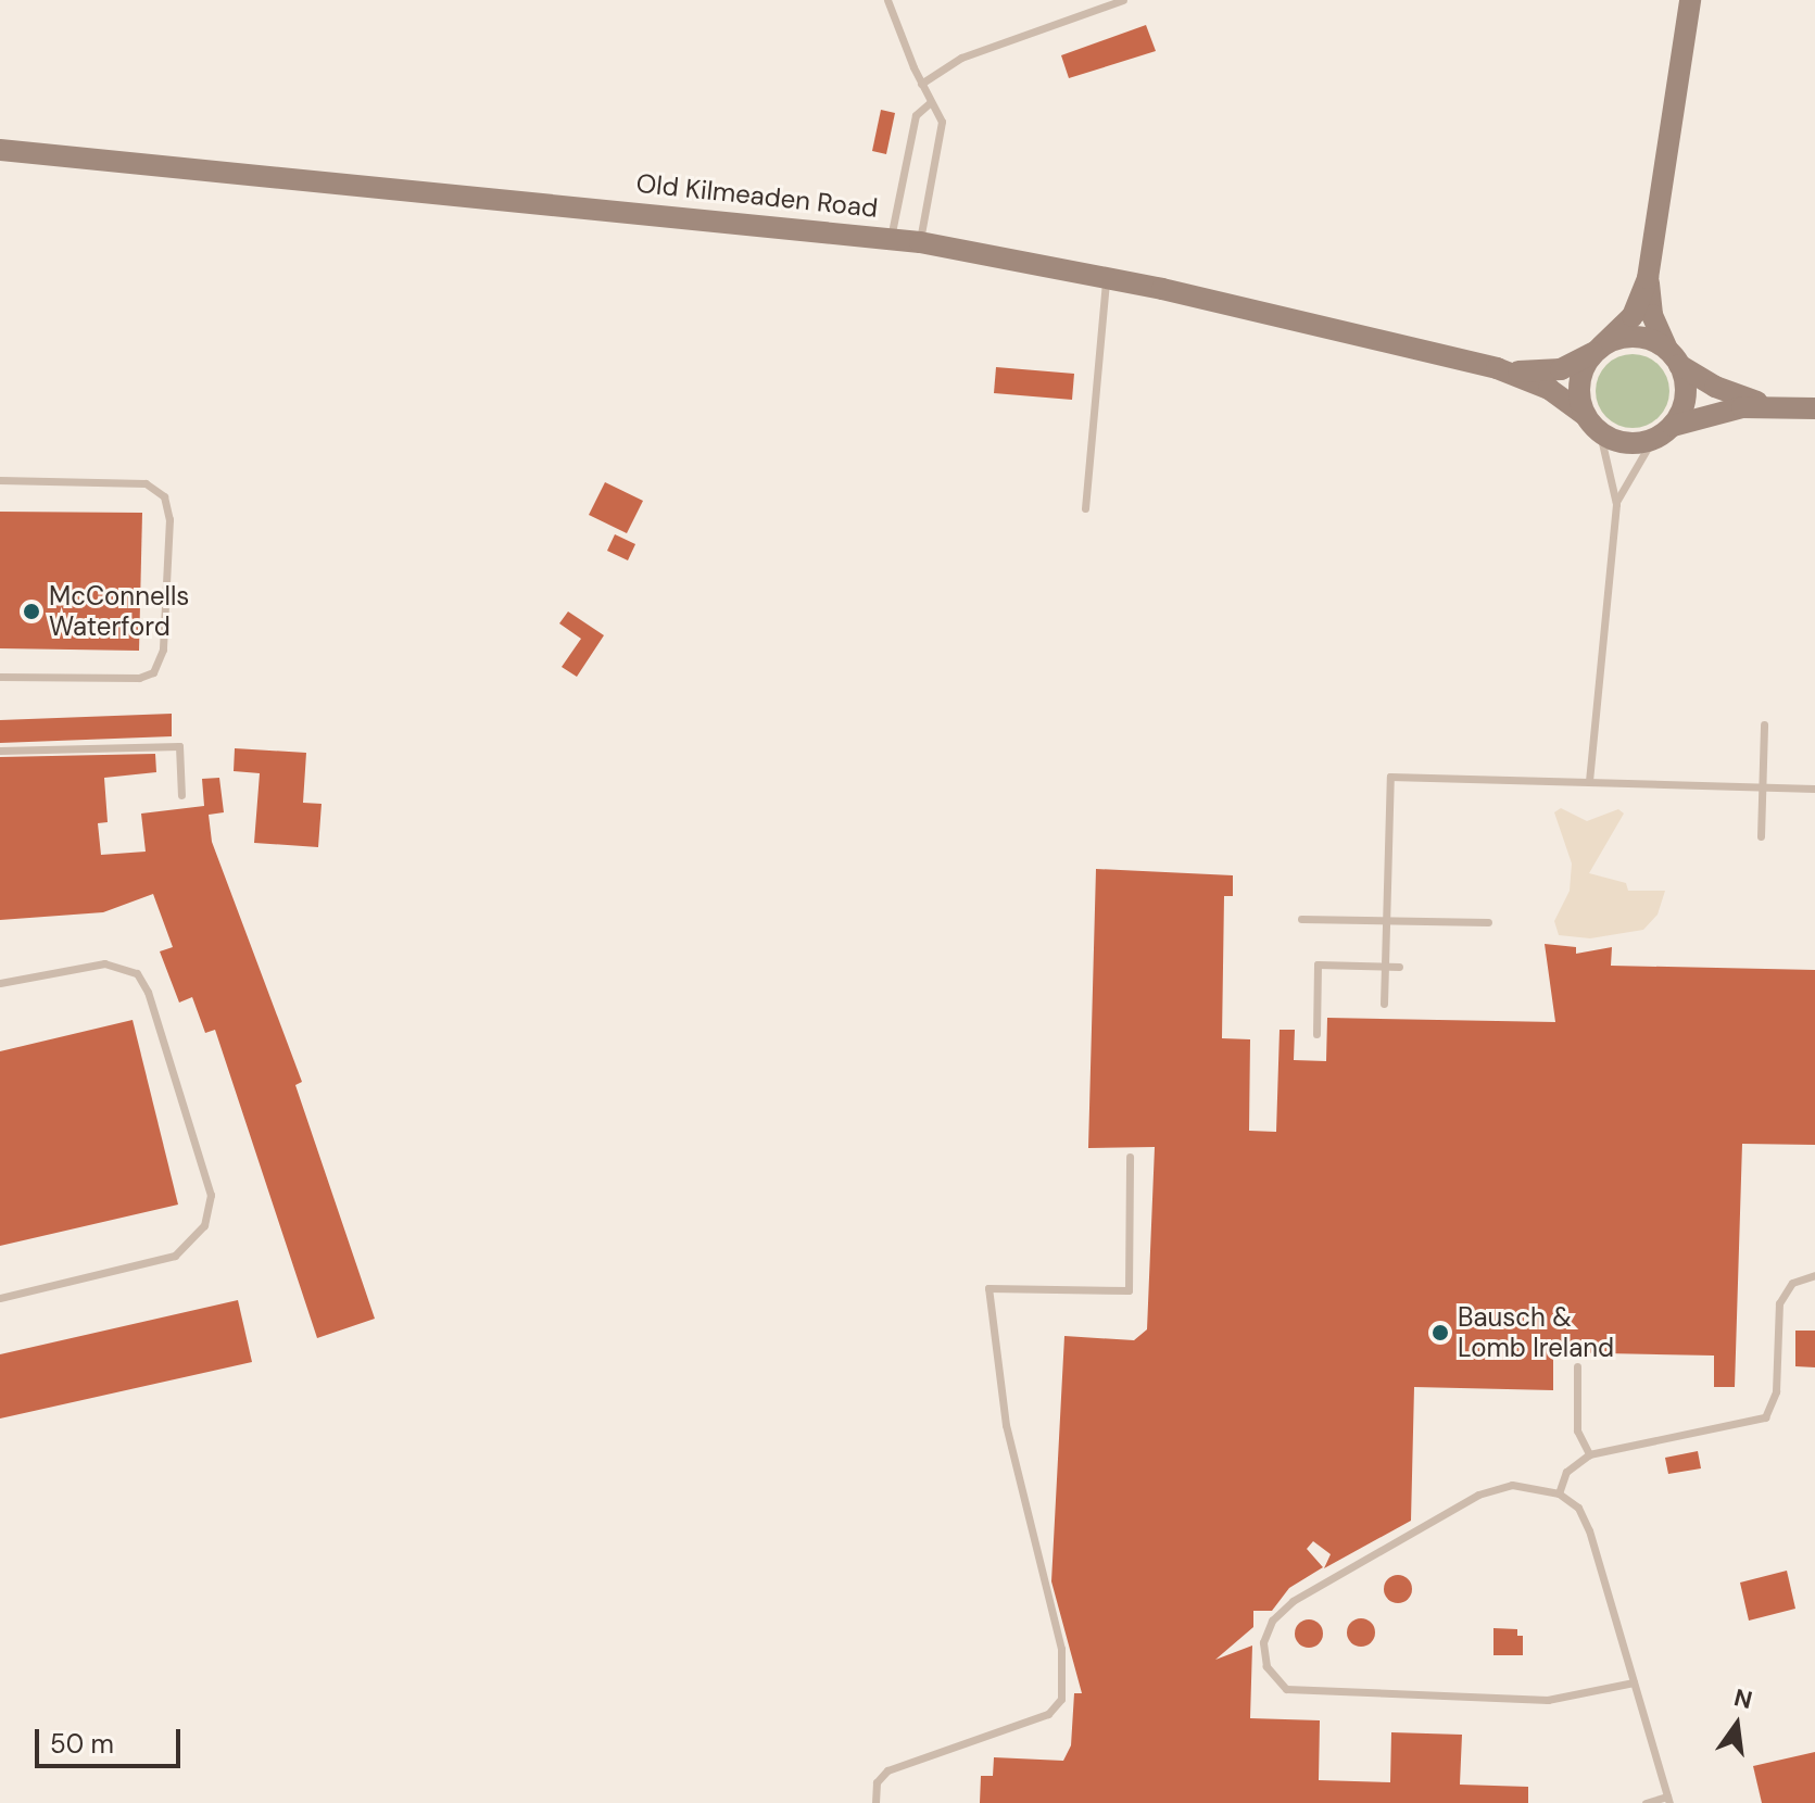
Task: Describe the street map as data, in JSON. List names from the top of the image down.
{
  "streets": {
    "street": ["Old Kilmeaden Road"]
  },
  "places": ["McConnells Waterford", "Bausch & Lomb Ireland"],
  "scale_bar": "50 m",
  "north": "top"
}
